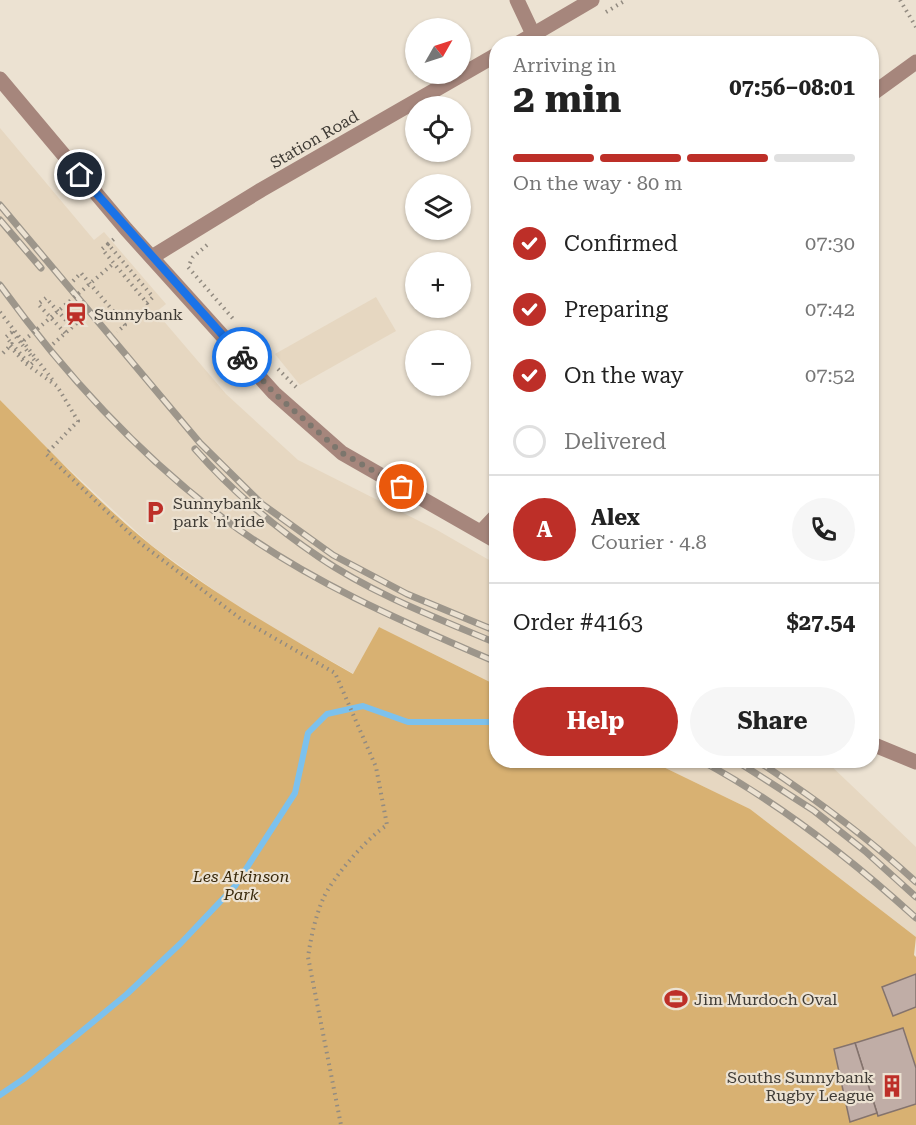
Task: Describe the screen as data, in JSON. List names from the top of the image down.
{
  "streets": {
    "street": ["Station Road"]
  },
  "parks": ["Les Atkinson Park"],
  "places": {
    "station": ["Sunnybank"],
    "parking": ["Sunnybank park 'n' ride"],
    "sports": ["Jim Murdoch Oval"],
    "building": ["Souths Sunnybank Rugby League"]
  },
  "north": "top right",
  "page": {
    "map_buttons": ["+", "−"],
    "heading": ["2 min", "Arriving in", "07:56–08:01"],
    "panel": [
      "Alex",
      "Courier · 4.8",
      "Order #4163",
      "$27.54"
    ],
    "bar": "On the way · 80 m",
    "list": [
      ["Confirmed", "07:30"],
      ["Preparing", "07:42"],
      ["On the way", "07:52"],
      "Delivered"
    ],
    "round": "A",
    "buttons": ["Help", "Share"]
  }
}
